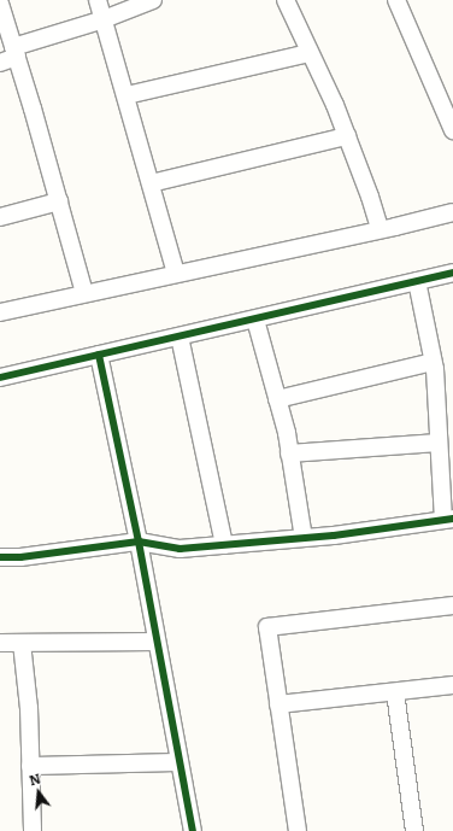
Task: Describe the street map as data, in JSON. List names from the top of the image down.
{
  "north": "top"
}
